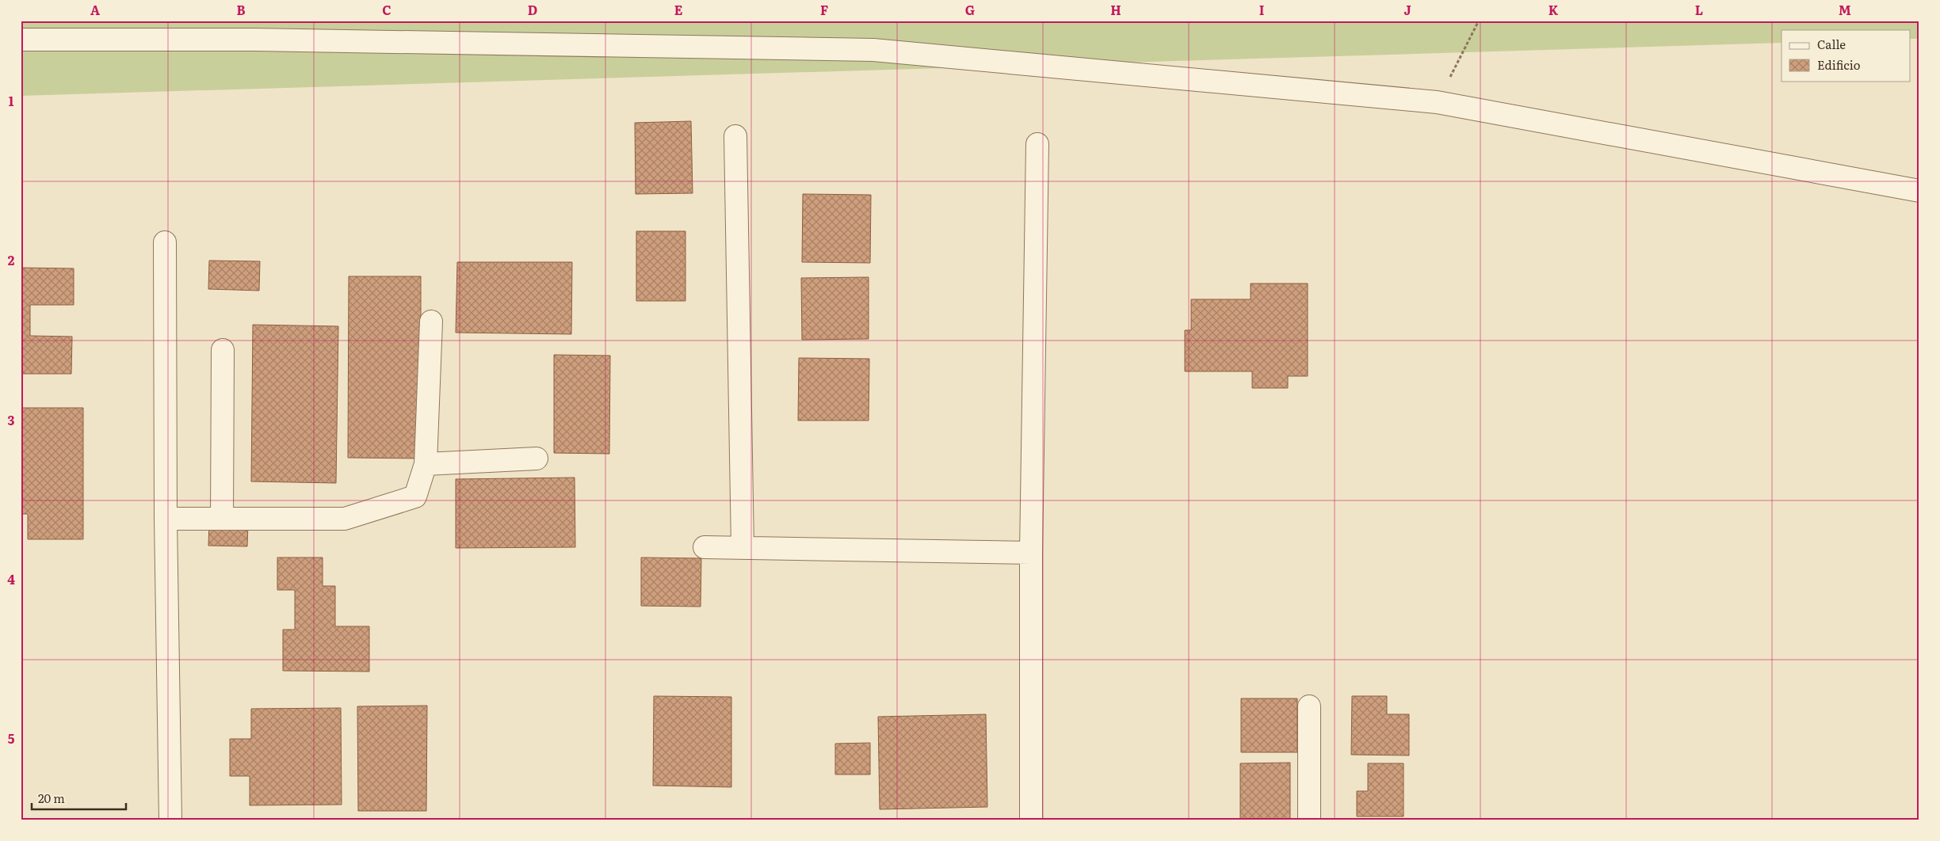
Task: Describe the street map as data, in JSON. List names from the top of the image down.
{
  "legend": ["Calle", "Edificio"],
  "scale_bar": "20 m",
  "grid": {
    "columns": [
      "A",
      "B",
      "C",
      "D",
      "E",
      "F",
      "G",
      "H",
      "I",
      "J",
      "K",
      "L",
      "M"
    ],
    "rows": [
      "1",
      "2",
      "3",
      "4",
      "5"
    ]
  }
}
